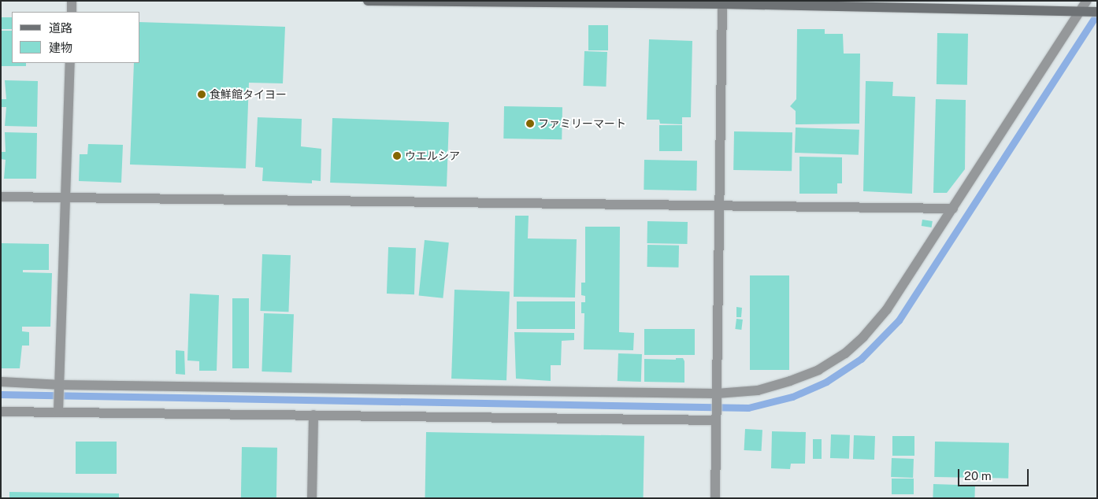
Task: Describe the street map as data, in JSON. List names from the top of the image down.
{
  "places": ["食鮮館タイヨー", "ファミリーマート", "ウエルシア"],
  "legend": ["道路", "建物"],
  "scale_bar": "20 m"
}
